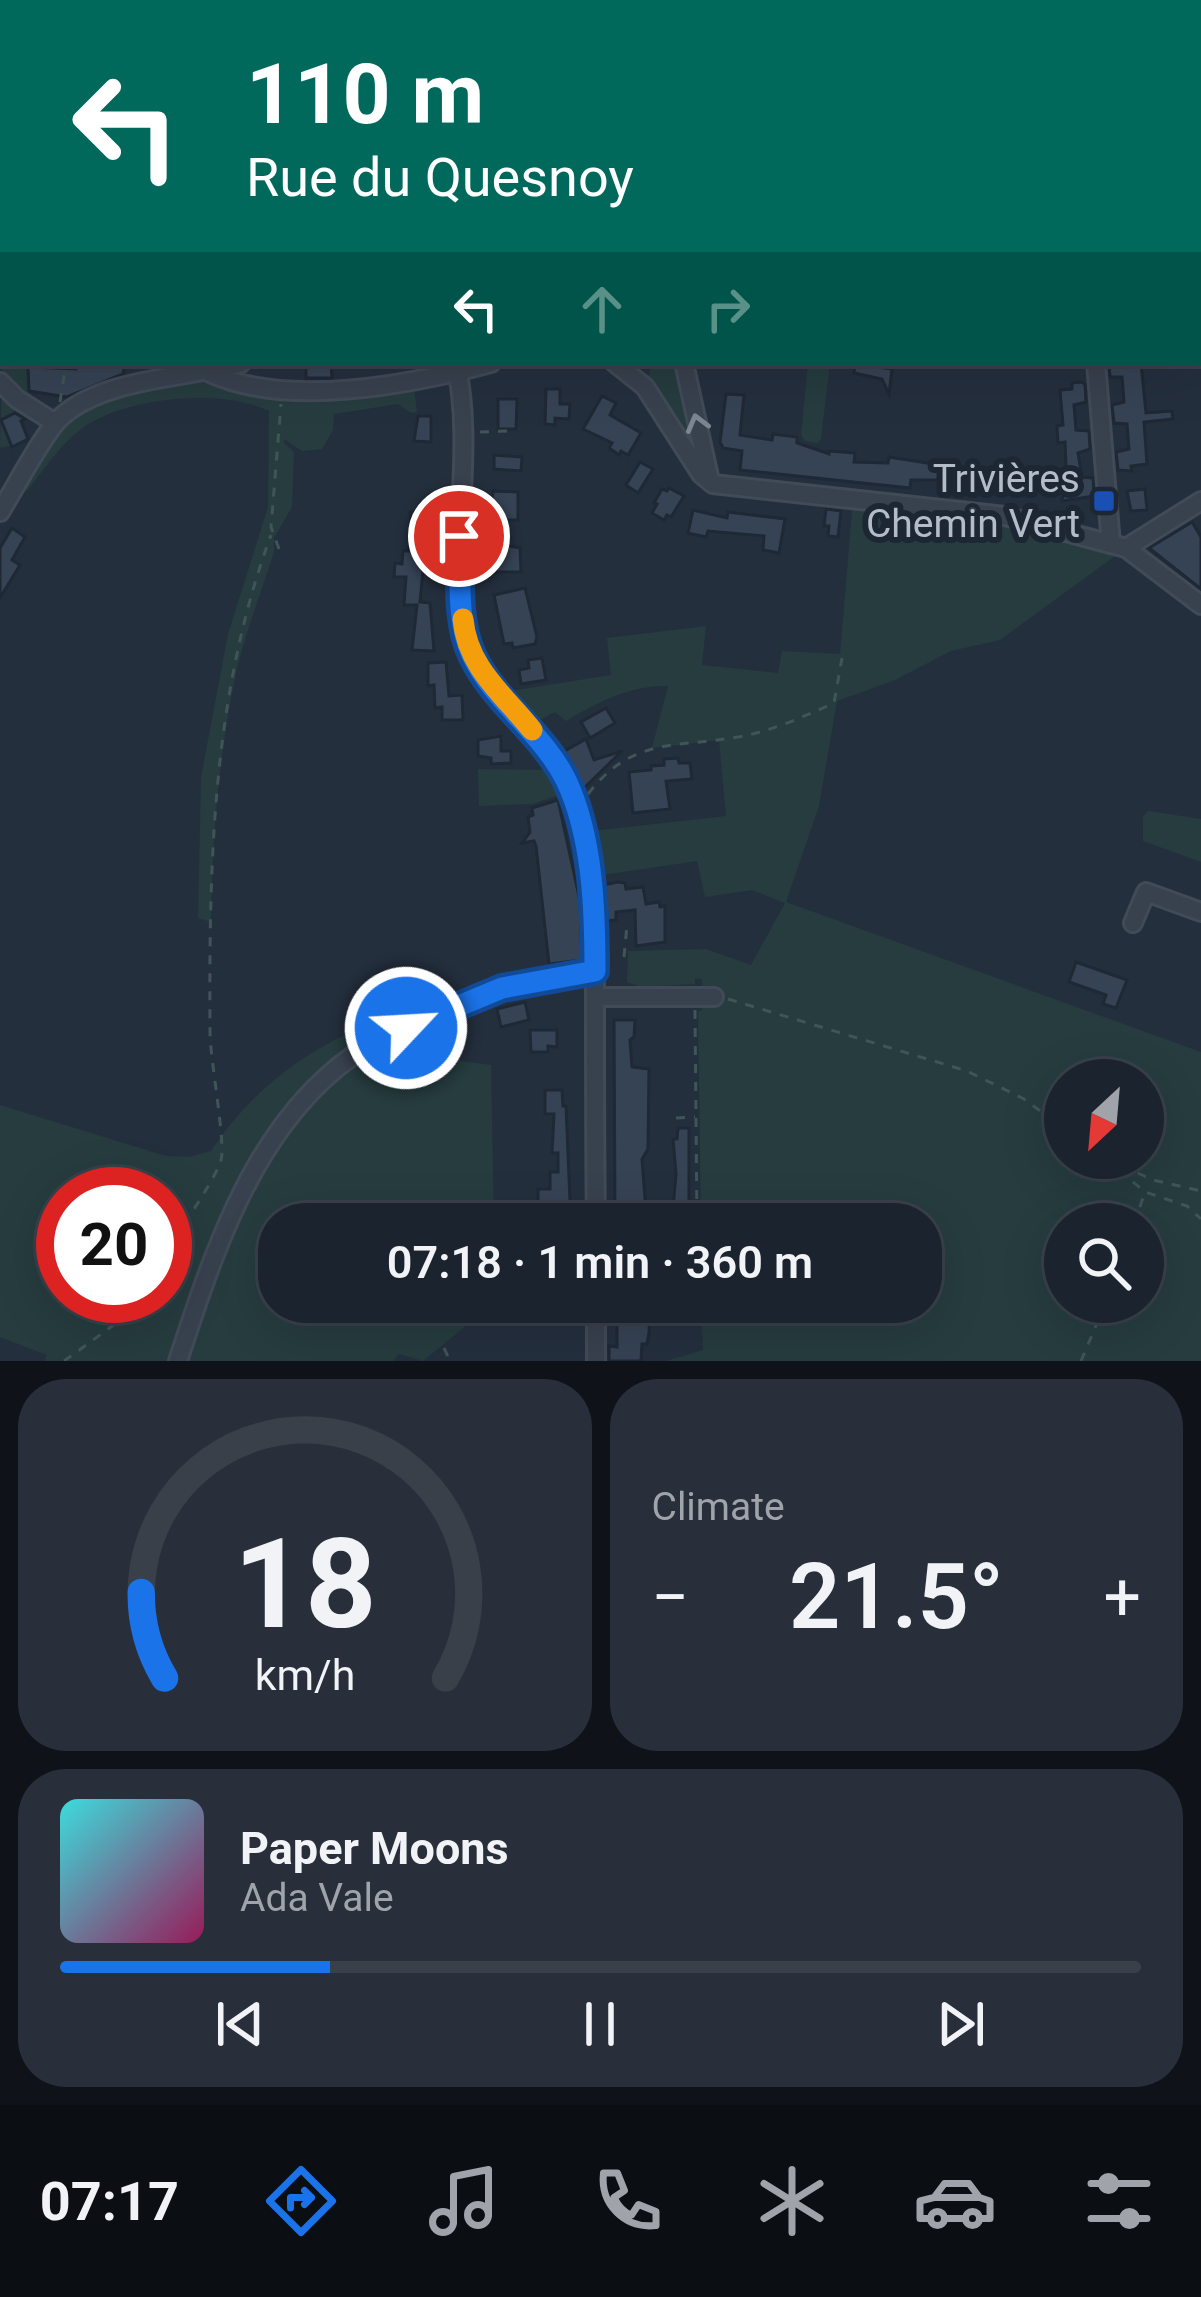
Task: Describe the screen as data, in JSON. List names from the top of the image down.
{
  "places": {
    "transit": ["Trivières Chemin Vert"]
  },
  "north": "bottom left",
  "page": {
    "turn": ["110 m", "Rue du Quesnoy"],
    "limit": "20",
    "trip": "07:18 · 1 min · 360 m",
    "tile": "Climate",
    "heat": ["−", "21.5°", "+"],
    "song": ["Paper Moons", "Ada Vale"],
    "tabs": "07:17",
    "gauge": ["18", "km/h"]
  }
}
